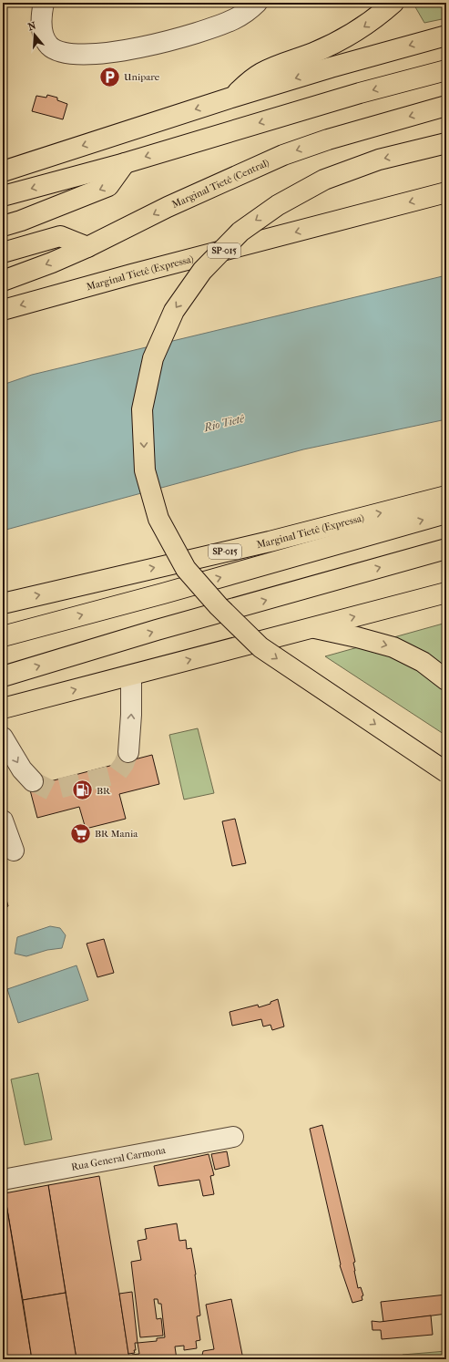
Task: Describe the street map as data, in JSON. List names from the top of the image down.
{
  "streets": {
    "highway": ["Marginal Tietê (Central)", "SP-015", "Marginal Tietê (Expressa)"],
    "street": ["Rua General Carmona"]
  },
  "water": ["Rio Tietê"],
  "places": {
    "parking": ["Unipare"],
    "fuel station": ["BR"],
    "supermarket": ["BR Mania"]
  },
  "north": "top"
}
